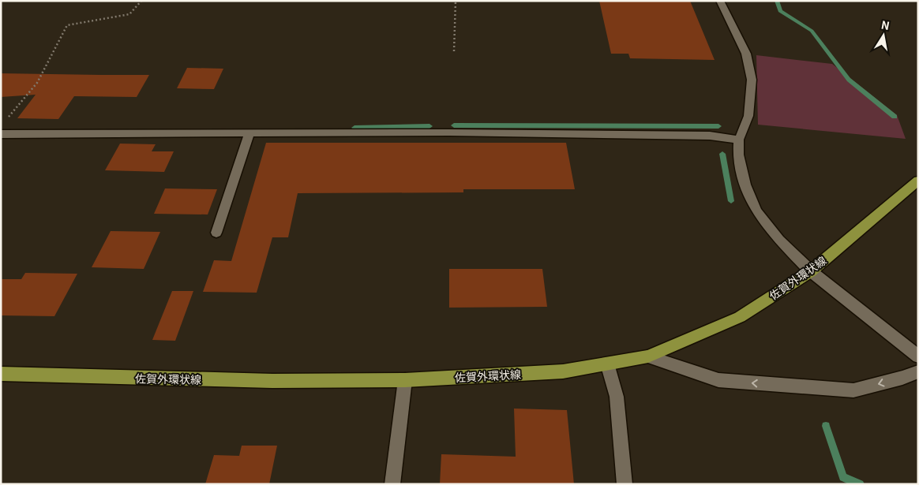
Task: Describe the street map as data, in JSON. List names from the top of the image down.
{
  "streets": {
    "main road": ["佐賀外環状線"]
  },
  "north": "top"
}
